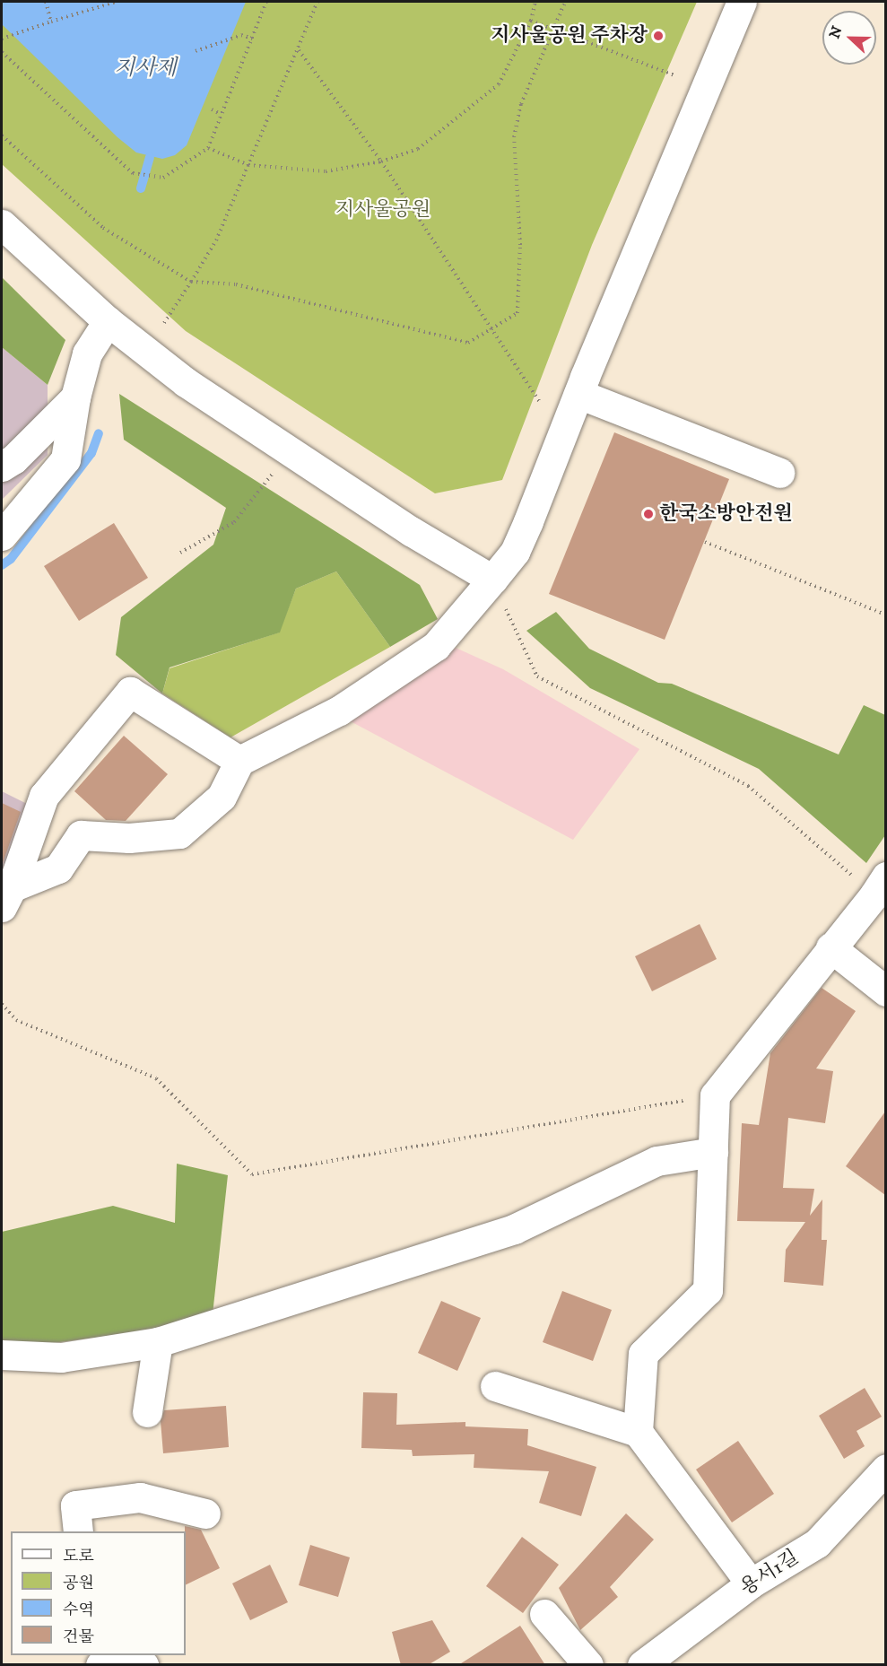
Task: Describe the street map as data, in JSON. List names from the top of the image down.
{
  "streets": {
    "street": ["용서1길"]
  },
  "water": ["지사제"],
  "parks": ["지사울공원"],
  "places": ["지사울공원 주차장", "한국소방안전원"],
  "legend": [
    "도로",
    "공원",
    "수역",
    "건물"
  ],
  "north": "left"
}
